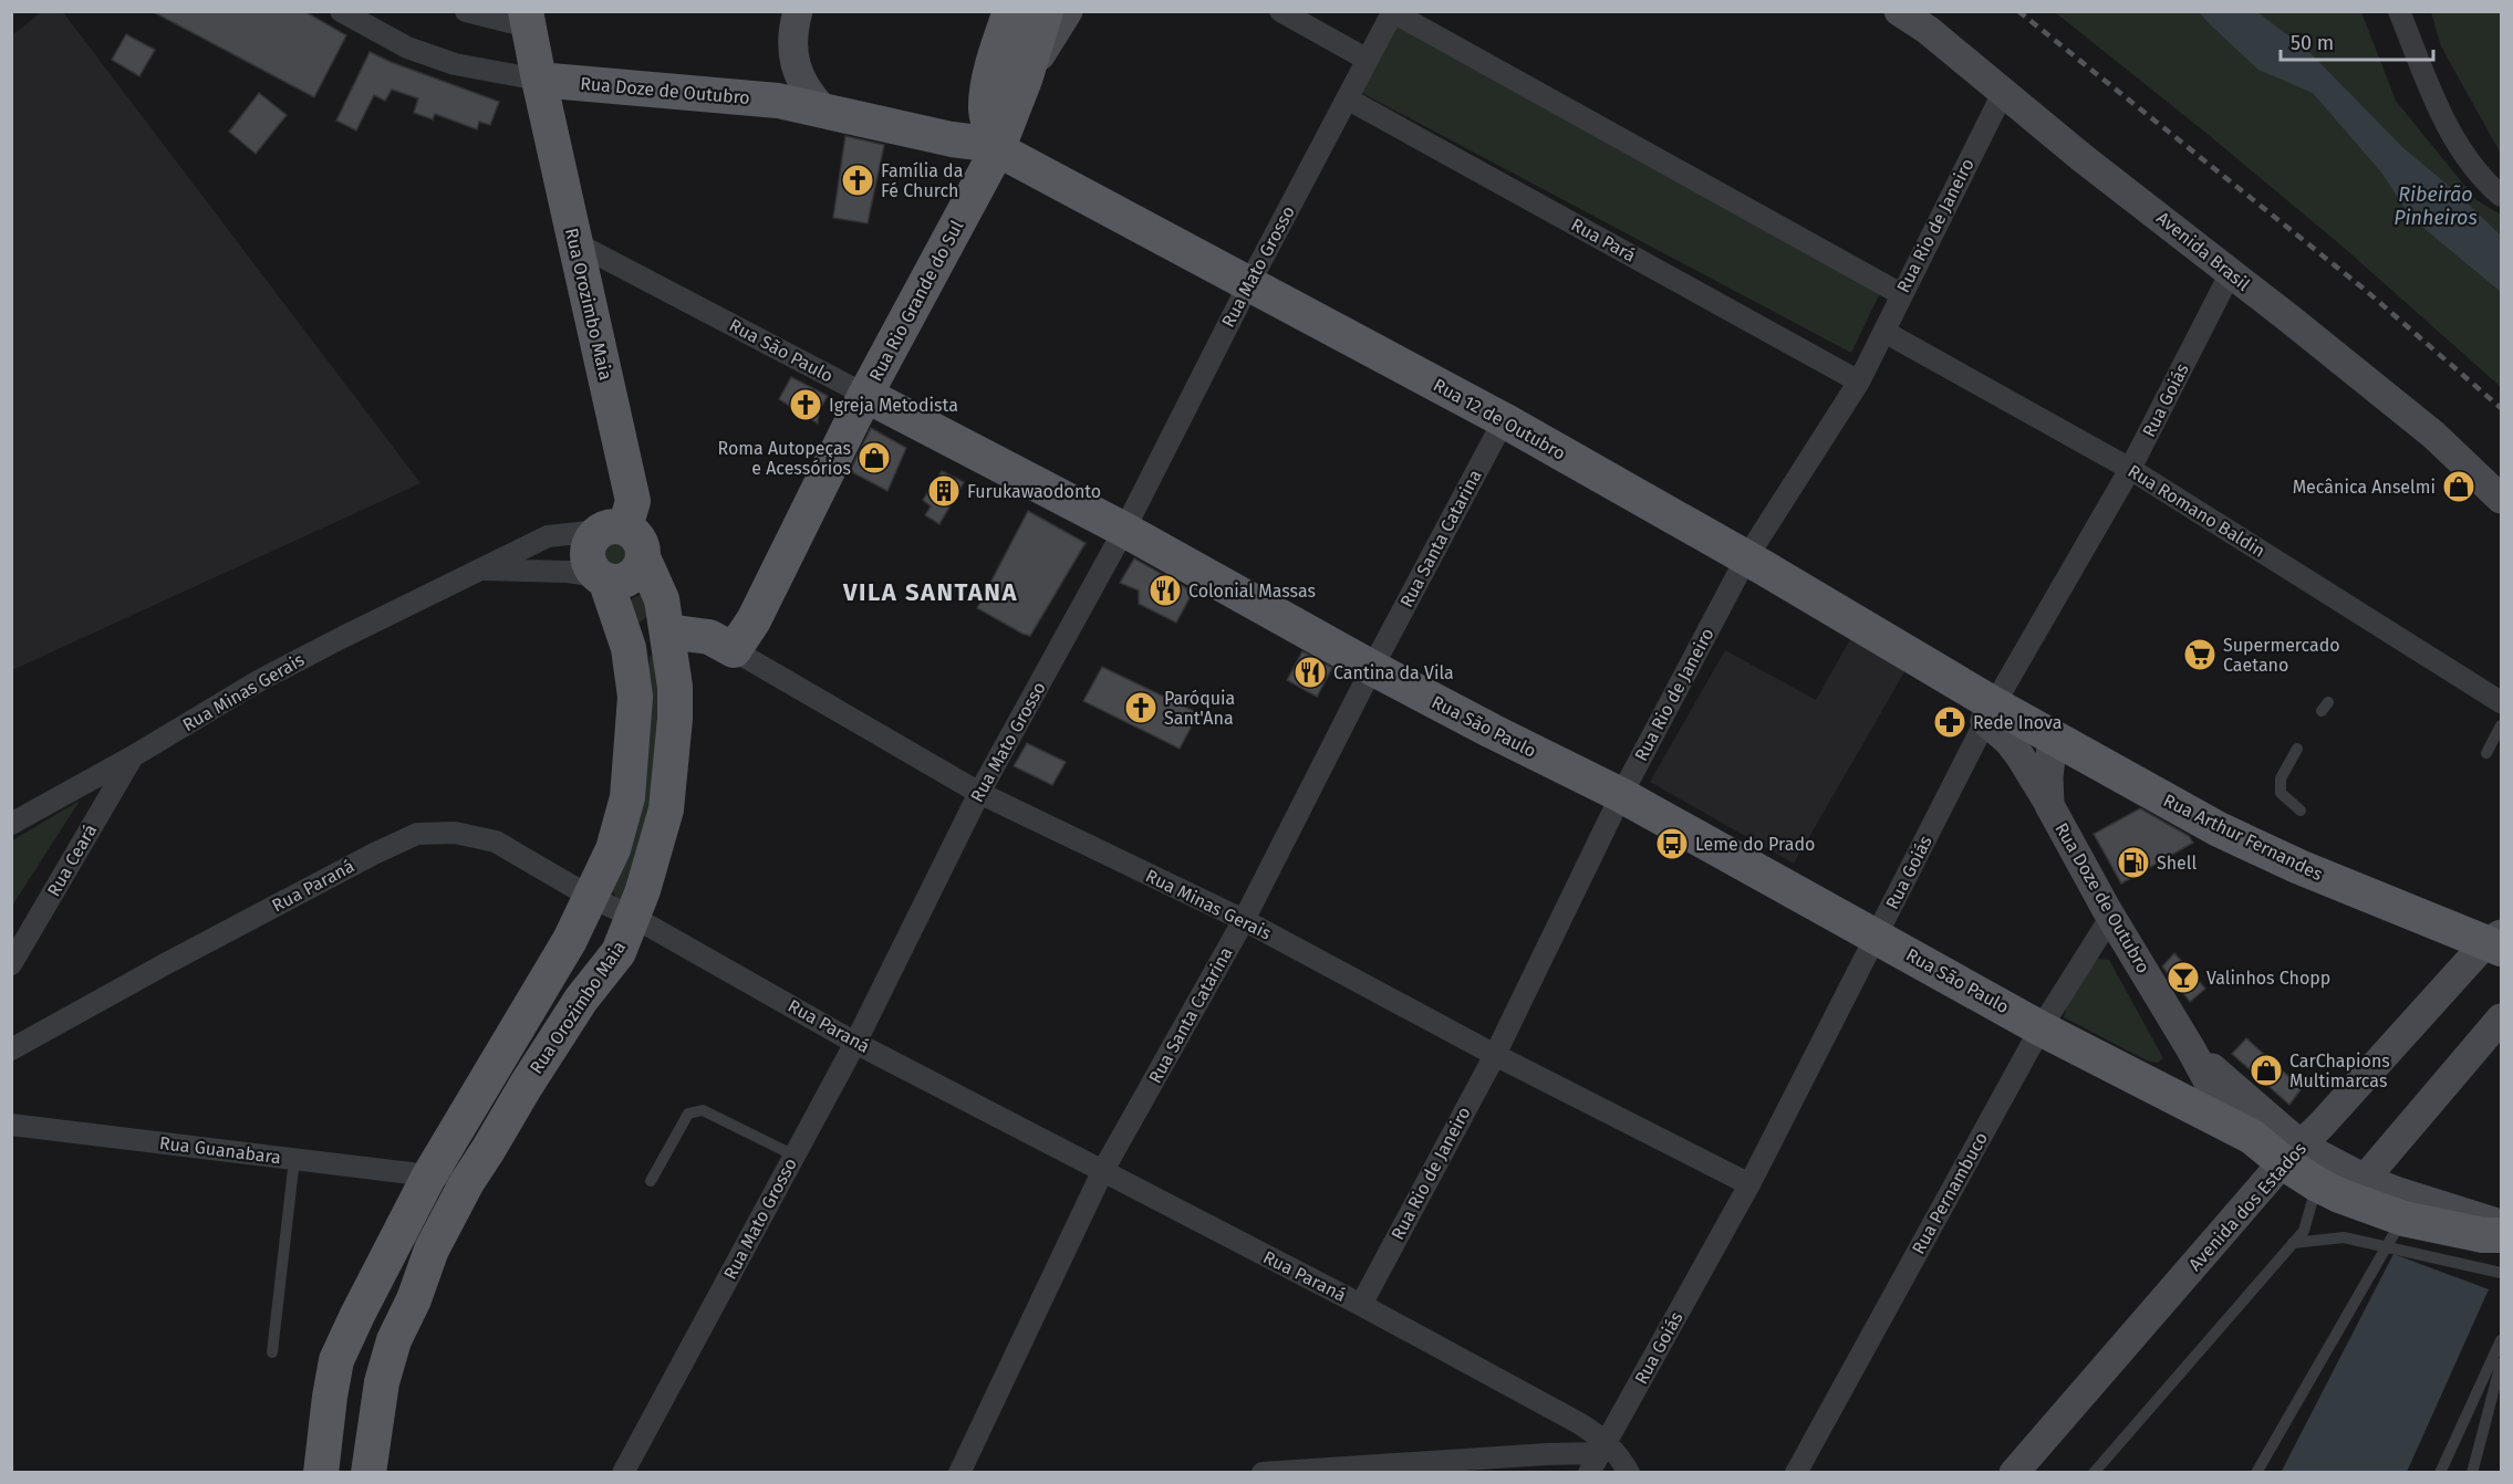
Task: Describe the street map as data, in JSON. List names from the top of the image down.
{
  "streets": {
    "main road": [
      "Rua Doze de Outubro",
      "Avenida Brasil",
      "Rua Rio Grande do Sul",
      "Rua Orozimbo Maia",
      "Rua São Paulo",
      "Rua 12 de Outubro",
      "Rua Minas Gerais",
      "Rua Arthur Fernandes",
      "Avenida dos Estados"
    ],
    "street": [
      "Rua Rio de Janeiro",
      "Rua Pará",
      "Rua Mato Grosso",
      "Rua Goiás",
      "Rua Romano Baldin",
      "Rua Santa Catarina",
      "Rua Ceará",
      "Rua Paraná",
      "Rua Guanabara",
      "Rua Pernambuco"
    ]
  },
  "crossings": [
    ["Rua Doze de Outubro", "Rua Rio Grande do Sul"],
    ["Rua Doze de Outubro", "Rua Orozimbo Maia"],
    ["Rua Doze de Outubro", "Rua São Paulo"],
    ["Rua Doze de Outubro", "Rua 12 de Outubro"],
    ["Rua Doze de Outubro", "Rua Arthur Fernandes"],
    ["Rua Doze de Outubro", "Rua Pernambuco"],
    ["Rua Doze de Outubro", "Avenida dos Estados"],
    ["Rua Rio de Janeiro", "Rua Pará"],
    ["Rua Rio de Janeiro", "Avenida Brasil"],
    ["Rua Rio de Janeiro", "Rua São Paulo"],
    ["Rua Rio de Janeiro", "Rua 12 de Outubro"],
    ["Rua Rio de Janeiro", "Rua Romano Baldin"],
    ["Rua Rio de Janeiro", "Rua Minas Gerais"],
    ["Rua Rio de Janeiro", "Rua Paraná"],
    ["Rua Pará", "Rua Mato Grosso"],
    ["Avenida Brasil", "Rua Goiás"],
    ["Rua Mato Grosso", "Rua São Paulo"],
    ["Rua Mato Grosso", "Rua 12 de Outubro"],
    ["Rua Mato Grosso", "Rua Minas Gerais"],
    ["Rua Mato Grosso", "Rua Paraná"],
    ["Rua Rio Grande do Sul", "Rua São Paulo"],
    ["Rua Rio Grande do Sul", "Rua 12 de Outubro"],
    ["Rua Rio Grande do Sul", "Rua Minas Gerais"],
    ["Rua Orozimbo Maia", "Rua São Paulo"],
    ["Rua Orozimbo Maia", "Rua Minas Gerais"],
    ["Rua Orozimbo Maia", "Rua Paraná"],
    ["Rua Orozimbo Maia", "Rua Guanabara"],
    ["Rua São Paulo", "Rua Goiás"],
    ["Rua São Paulo", "Rua Santa Catarina"],
    ["Rua São Paulo", "Rua Pernambuco"],
    ["Rua Goiás", "Rua 12 de Outubro"],
    ["Rua Goiás", "Rua Romano Baldin"],
    ["Rua Goiás", "Rua Minas Gerais"],
    ["Rua Goiás", "Rua Arthur Fernandes"],
    ["Rua Goiás", "Rua Paraná"],
    ["Rua 12 de Outubro", "Rua Santa Catarina"],
    ["Rua 12 de Outubro", "Rua Arthur Fernandes"],
    ["Rua Santa Catarina", "Rua Minas Gerais"],
    ["Rua Santa Catarina", "Rua Paraná"],
    ["Rua Minas Gerais", "Rua Ceará"],
    ["Rua Arthur Fernandes", "Avenida dos Estados"]
  ],
  "districts": ["VILA SANTANA"],
  "water": ["Ribeirão Pinheiros"],
  "places": {
    "church": ["Família da Fé Church", "Igreja Metodista", "Paróquia Sant'Ana"],
    "shop": ["Roma Autopeças e Acessórios", "Mecânica Anselmi", "CarChapions Multimarcas"],
    "building": ["Furukawaodonto"],
    "restaurant": ["Colonial Massas", "Cantina da Vila"],
    "supermarket": ["Supermercado Caetano"],
    "pharmacy": ["Rede Inova"],
    "bus stop": ["Leme do Prado"],
    "fuel station": ["Shell"],
    "bar": ["Valinhos Chopp"]
  },
  "scale_bar": "50 m"
}
